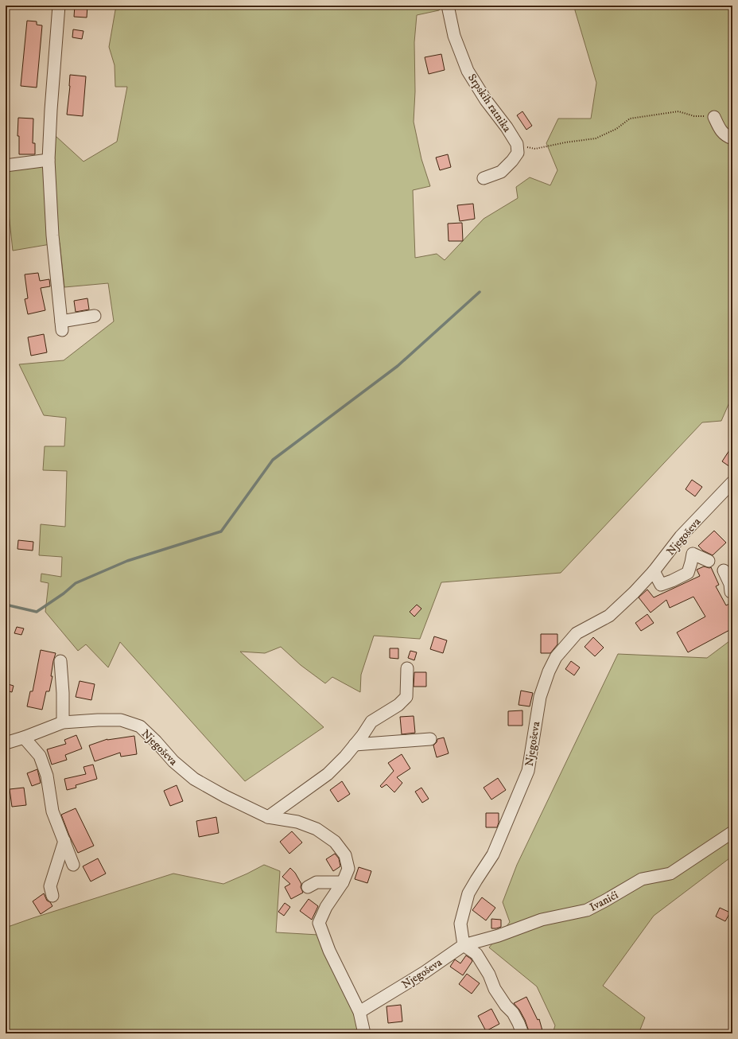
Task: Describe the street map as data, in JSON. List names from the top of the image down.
{
  "streets": {
    "street": ["Srpskih ratnika", "Njegoševa", "Ivanići"]
  },
  "crossings": [
    ["Njegoševa", "Ivanići"]
  ]
}
